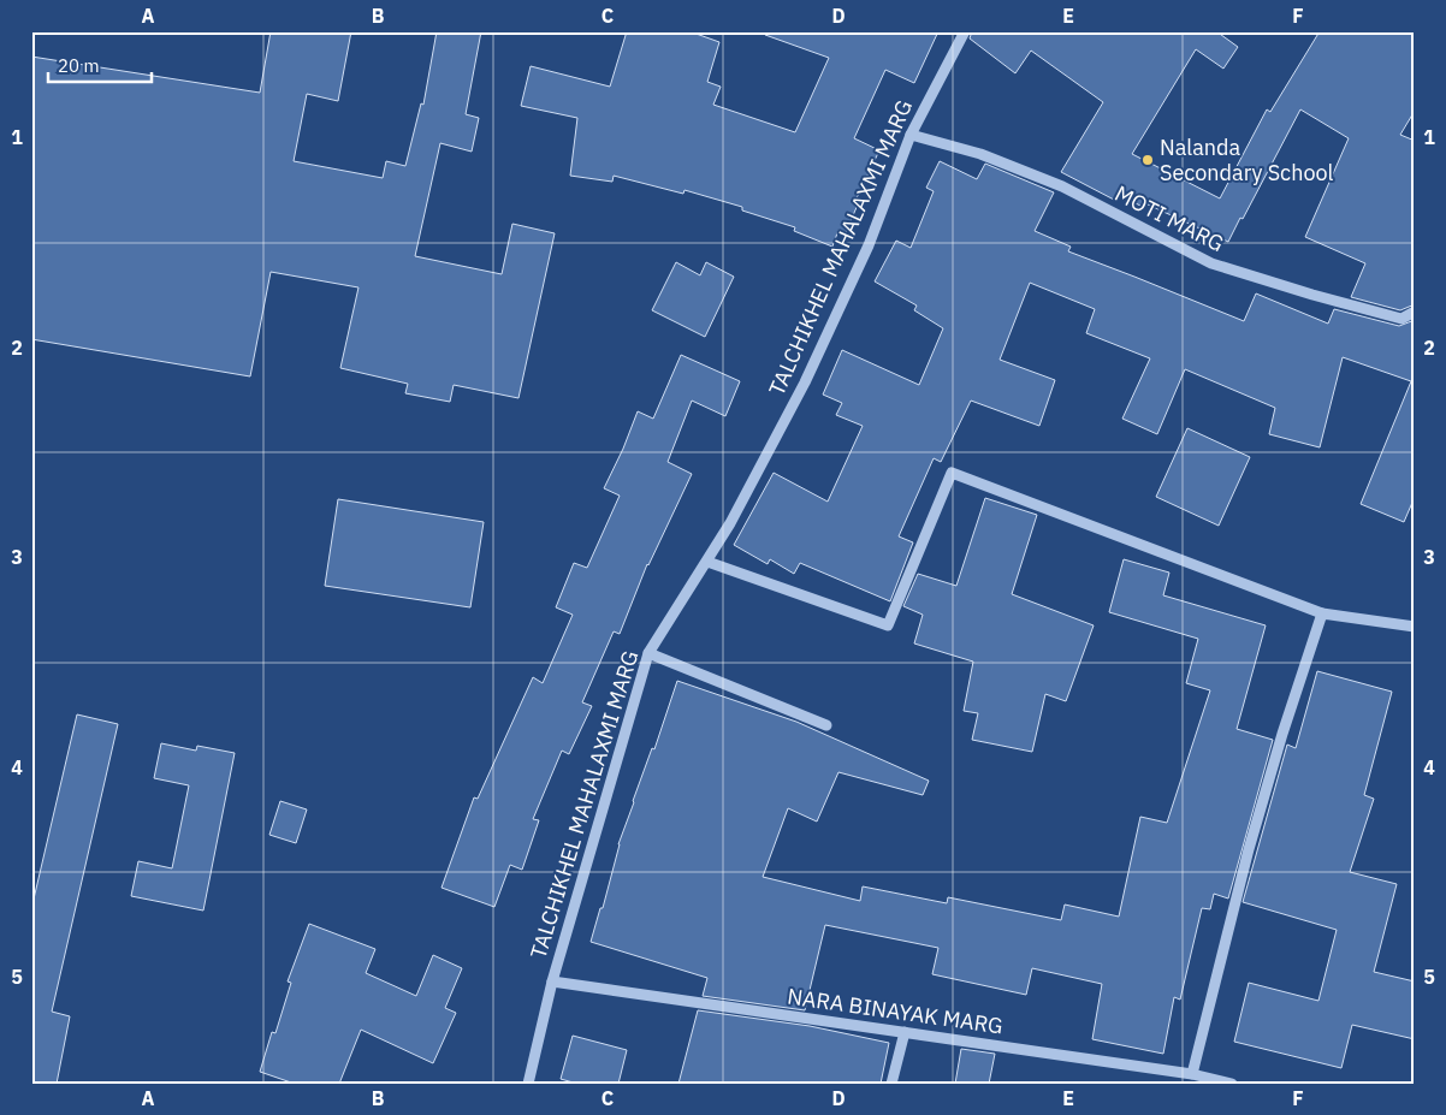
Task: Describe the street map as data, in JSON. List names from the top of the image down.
{
  "streets": {
    "street": ["MOTI MARG", "TALCHIKHEL MAHALAXMI MARG", "NARA BINAYAK MARG"]
  },
  "crossings": [
    ["MOTI MARG", "TALCHIKHEL MAHALAXMI MARG"],
    ["TALCHIKHEL MAHALAXMI MARG", "NARA BINAYAK MARG"]
  ],
  "places": ["Nalanda Secondary School"],
  "scale_bar": "20 m",
  "grid": {
    "columns": [
      "A",
      "B",
      "C",
      "D",
      "E",
      "F"
    ],
    "rows": [
      "1",
      "2",
      "3",
      "4",
      "5"
    ]
  }
}
